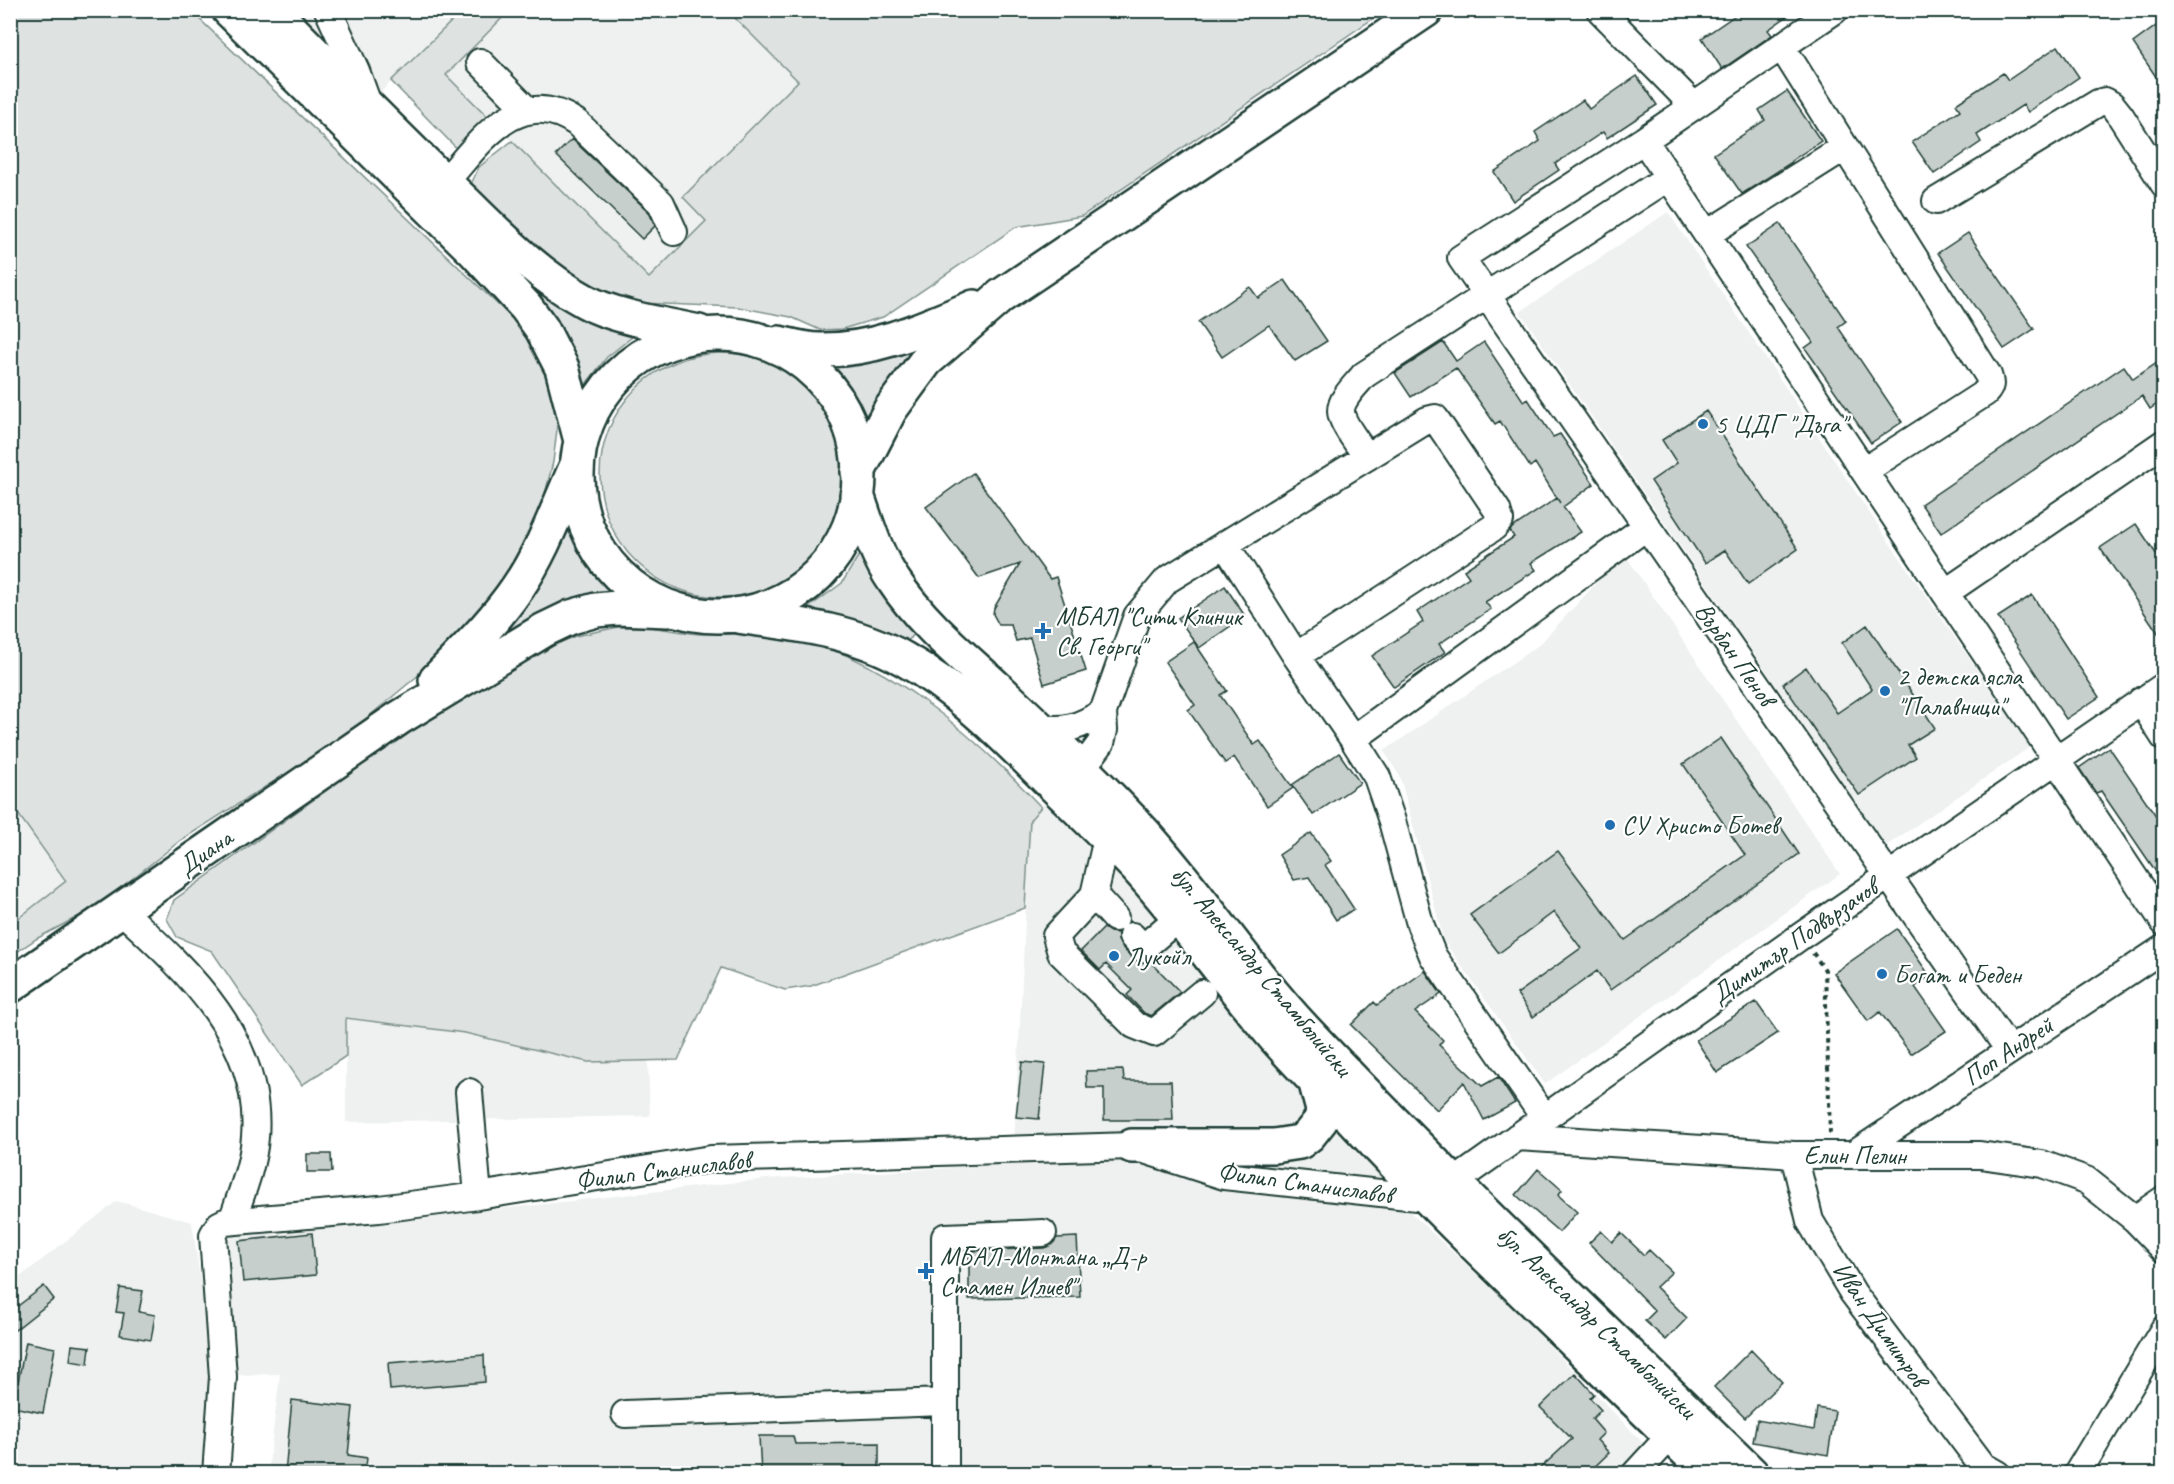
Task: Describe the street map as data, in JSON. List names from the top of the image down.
{
  "streets": {
    "main road": ["Диана", "бул. Александър Стамболийски"],
    "street": [
      "Върбан Пенов",
      "Димитър Подвързачов",
      "Поп Андрей",
      "Елин Пелин",
      "Филип Станиславов",
      "Иван Димитров"
    ]
  },
  "crossings": [
    ["Върбан Пенов", "Димитър Подвързачов"],
    ["Върбан Пенов", "Поп Андрей"],
    ["Димитър Подвързачов", "бул. Александър Стамболийски"],
    ["Димитър Подвързачов", "Елин Пелин"],
    ["Димитър Подвързачов", "Филип Станиславов"],
    ["бул. Александър Стамболийски", "Филип Станиславов"],
    ["Поп Андрей", "Елин Пелин"],
    ["Елин Пелин", "Иван Димитров"]
  ],
  "places": {
    "other": [
      "5 ЦДГ \"Дъга\"",
      "2 детска ясла \"Палавници\"",
      "СУ Христо Ботев",
      "Лукойл",
      "Богат и Беден"
    ],
    "health": ["МБАЛ \"Сити Клиник Св. Георги\"", "МБАЛ-Монтана „Д-р Стамен Илиев\""]
  }
}
